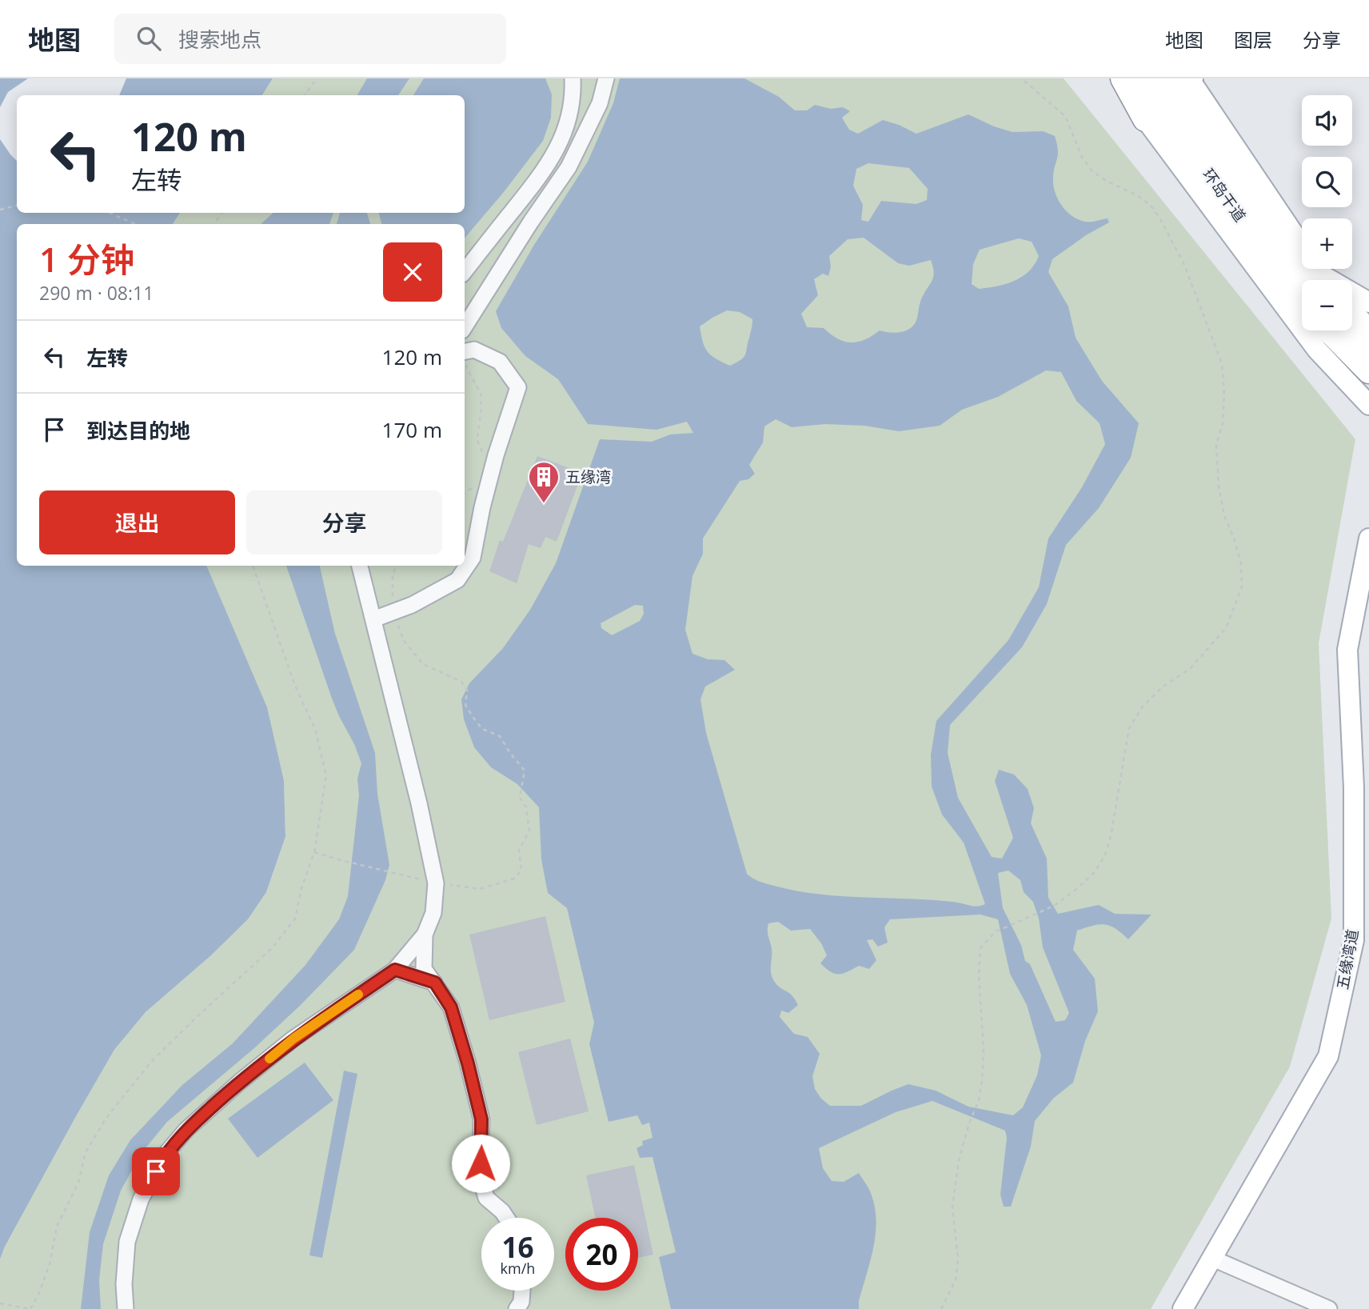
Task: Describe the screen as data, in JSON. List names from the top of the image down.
{
  "streets": {
    "highway": ["环岛干道"],
    "main road": ["五缘湾道"]
  },
  "places": {
    "building": ["五缘湾"]
  },
  "page": {
    "header": "地图",
    "search": "搜索地点",
    "nav": ["地图", "图层", "分享"],
    "map_buttons": ["+", "−"],
    "turn": ["120 m", "左转"],
    "heading": ["1 分钟", "290 m · 08:11"],
    "list": [
      {
        "name": "左转",
        "value": "120 m"
      },
      {
        "name": "到达目的地",
        "value": "170 m"
      }
    ],
    "buttons": ["退出", "分享"],
    "speed": "16 km/h",
    "limit": "20"
  }
}
